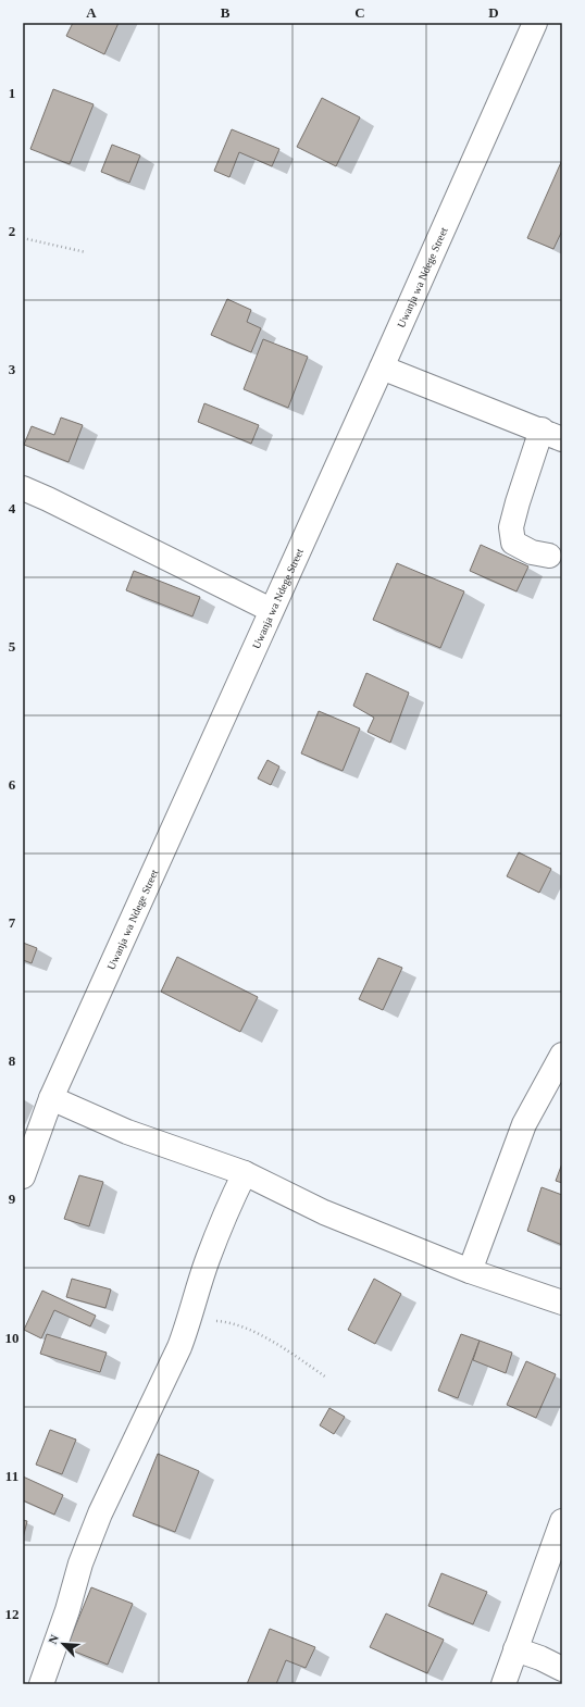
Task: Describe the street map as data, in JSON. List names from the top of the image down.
{
  "streets": {
    "street": ["Uwanja wa Ndege Street"]
  },
  "north": "top left",
  "grid": {
    "columns": [
      "A",
      "B",
      "C",
      "D"
    ],
    "rows": [
      "1",
      "2",
      "3",
      "4",
      "5",
      "6",
      "7",
      "8",
      "9",
      "10",
      "11",
      "12"
    ]
  }
}
